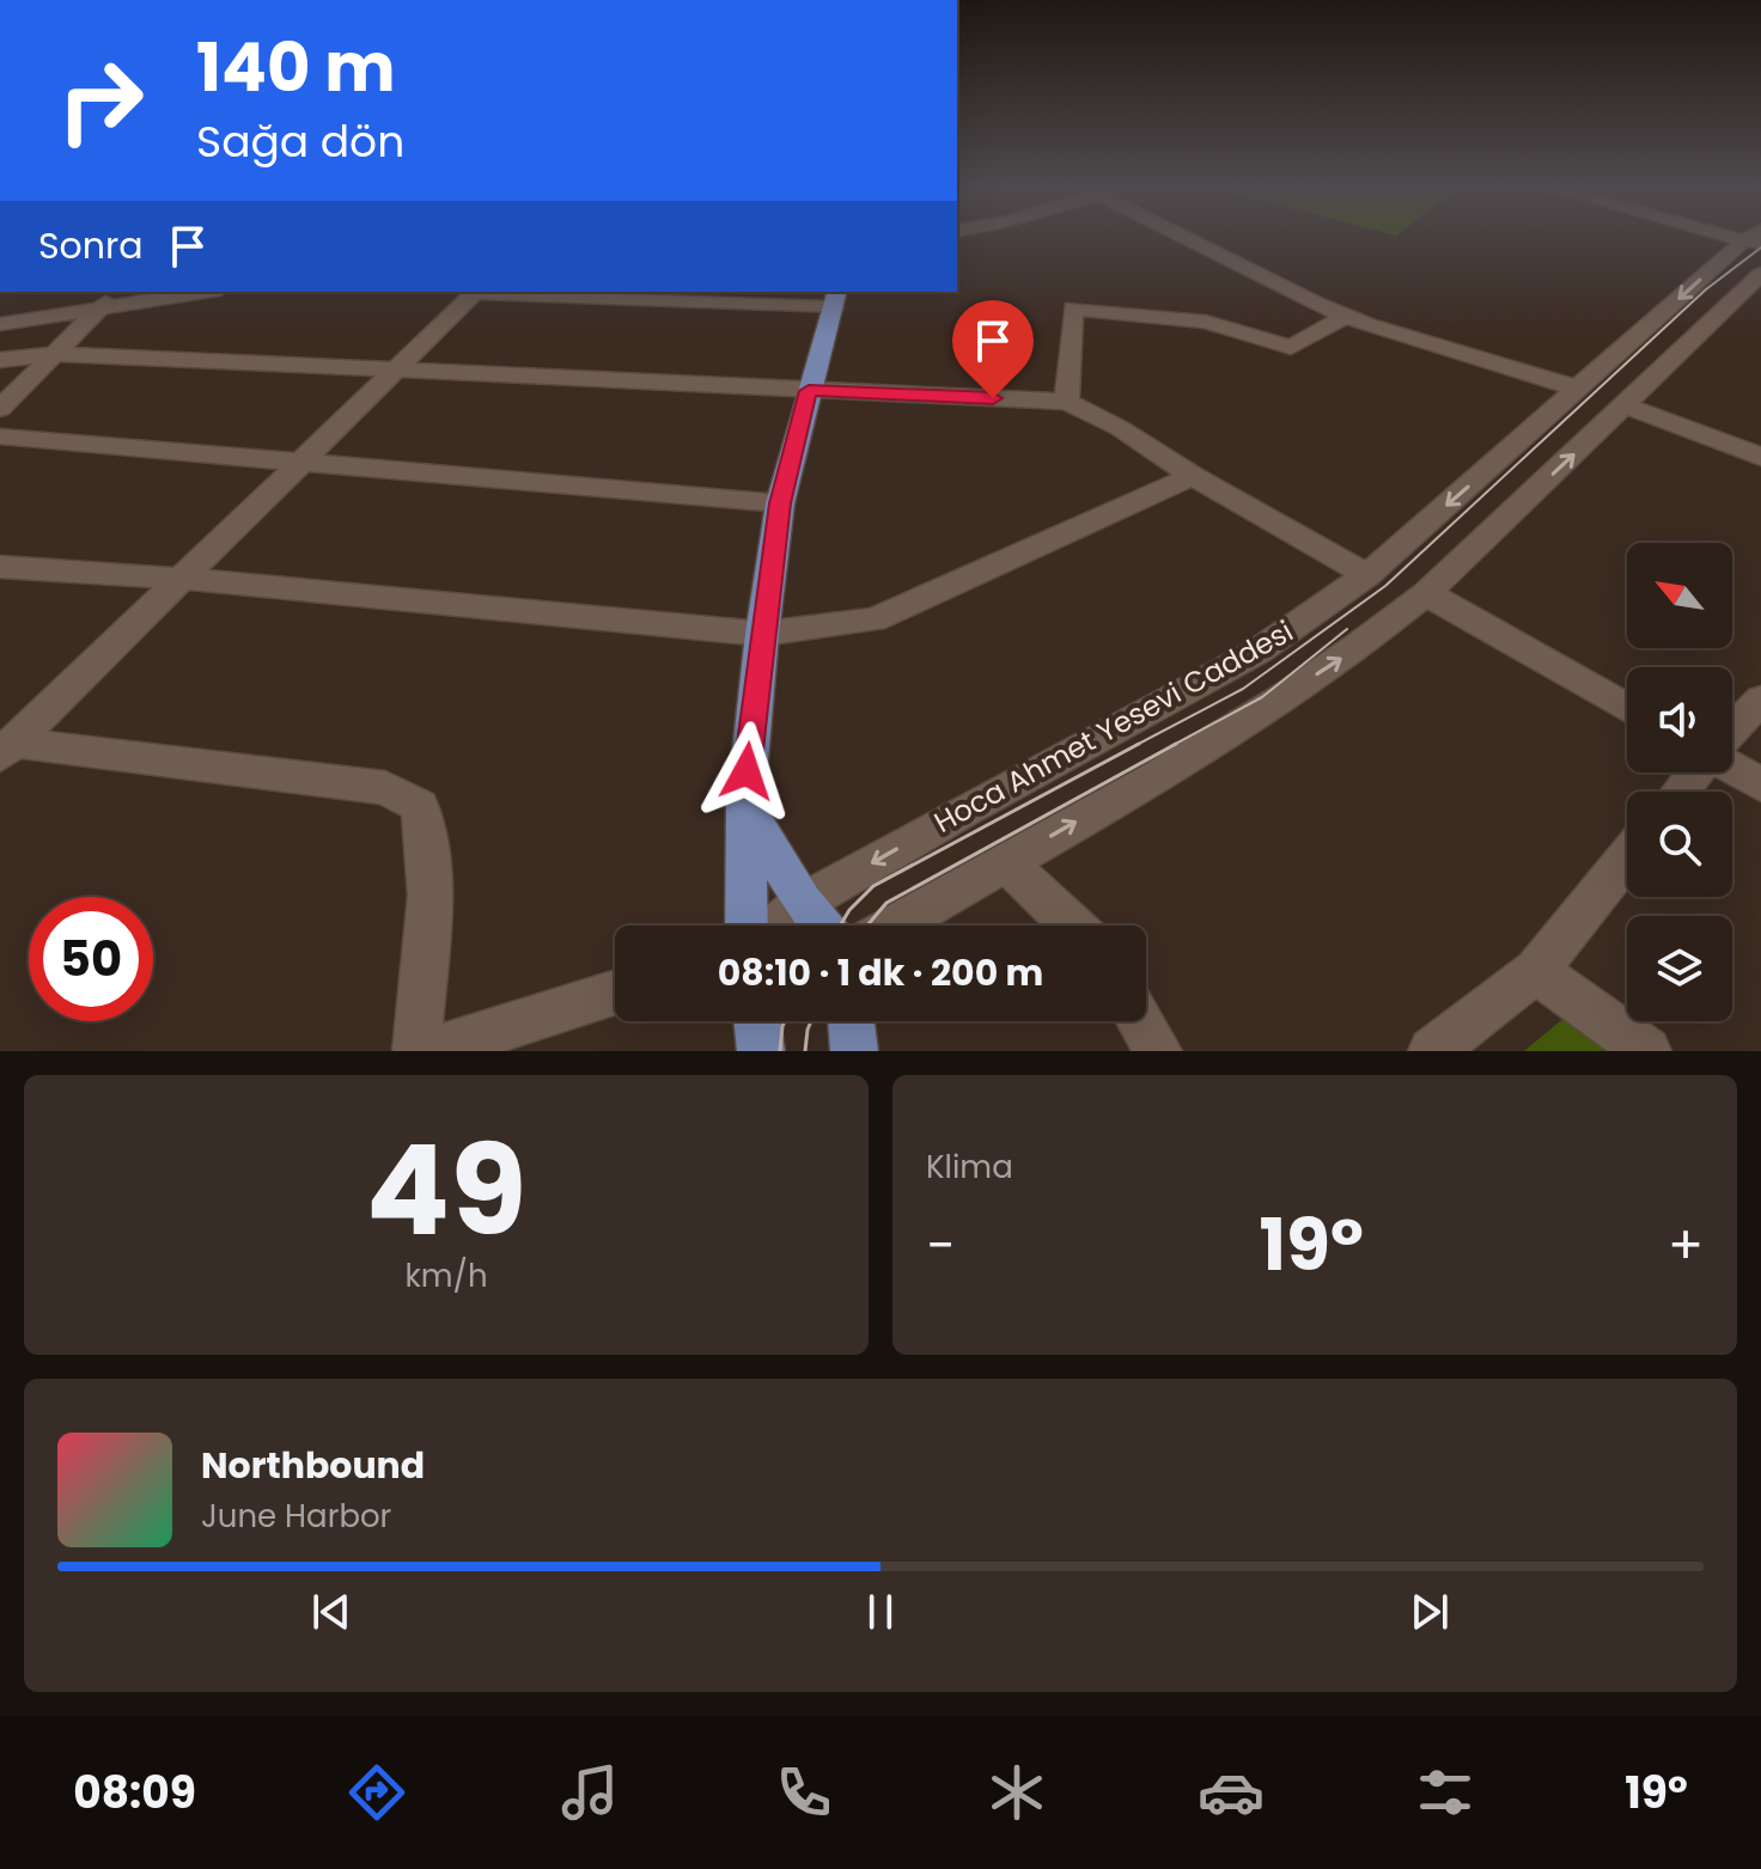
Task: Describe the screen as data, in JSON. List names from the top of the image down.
{
  "streets": {
    "street": ["Hoca Ahmet Yesevi Caddesi"]
  },
  "north": "top left",
  "page": {
    "turn": ["140 m", "Sağa dön"],
    "then": "Sonra",
    "limit": "50",
    "trip": "08:10 · 1 dk · 200 m",
    "tile": [
      ["49", "km/h"],
      "Klima"
    ],
    "heat": ["−", "19°", "+"],
    "song": ["Northbound", "June Harbor"],
    "tabs": ["08:09", "19°"]
  }
}
